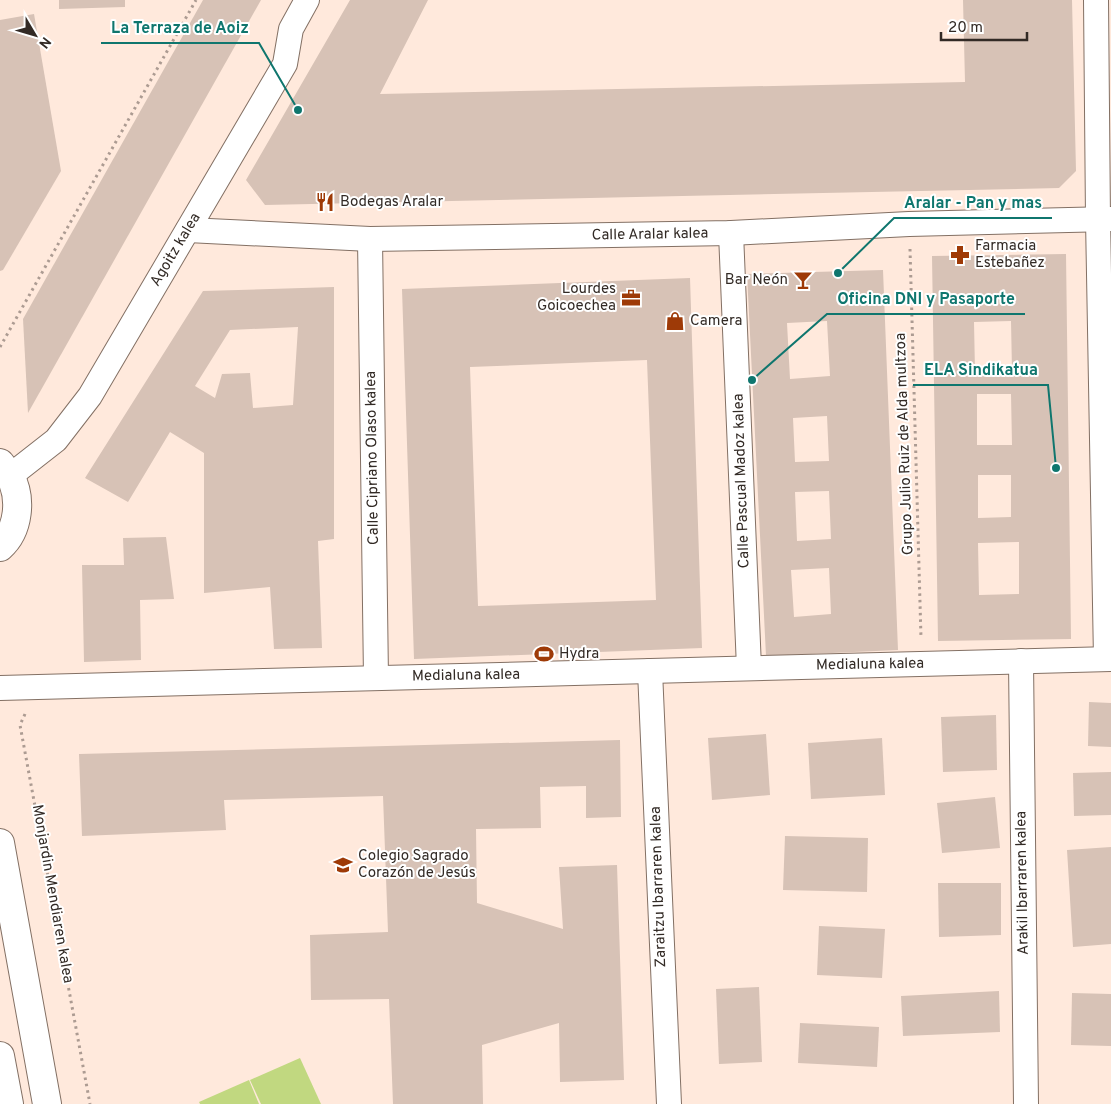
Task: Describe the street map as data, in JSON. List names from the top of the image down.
{
  "streets": {
    "street": [
      "Calle Aralar kalea",
      "Agoitz kalea",
      "Calle Cipriano Olaso kalea",
      "Calle Pascual Madoz kalea",
      "Medialuna kalea",
      "Arakil Ibarraren kalea",
      "Zaraitzu Ibarraren kalea"
    ],
    "path": ["Grupo Julio Ruiz de Alda multzoa", "Monjardin Mendiaren kalea"]
  },
  "crossings": [
    ["Calle Aralar kalea", "Agoitz kalea"],
    ["Calle Aralar kalea", "Grupo Julio Ruiz de Alda multzoa"],
    ["Calle Aralar kalea", "Calle Cipriano Olaso kalea"],
    ["Calle Aralar kalea", "Calle Pascual Madoz kalea"],
    ["Grupo Julio Ruiz de Alda multzoa", "Medialuna kalea"],
    ["Calle Cipriano Olaso kalea", "Medialuna kalea"],
    ["Calle Pascual Madoz kalea", "Medialuna kalea"],
    ["Medialuna kalea", "Arakil Ibarraren kalea"],
    ["Medialuna kalea", "Zaraitzu Ibarraren kalea"],
    ["Medialuna kalea", "Monjardin Mendiaren kalea"]
  ],
  "places": {
    "other": [
      "La Terraza de Aoiz",
      "Aralar - Pan y mas",
      "Oficina DNI y Pasaporte",
      "ELA Sindikatua"
    ],
    "restaurant": ["Bodegas Aralar"],
    "pharmacy": ["Farmacia Estebañez"],
    "bar": ["Bar Neón"],
    "office": ["Lourdes Goicoechea"],
    "shop": ["Camera"],
    "sports": ["Hydra"],
    "school or university": ["Colegio Sagrado Corazón de Jesús"]
  },
  "scale_bar": "20 m",
  "north": "bottom right"
}
